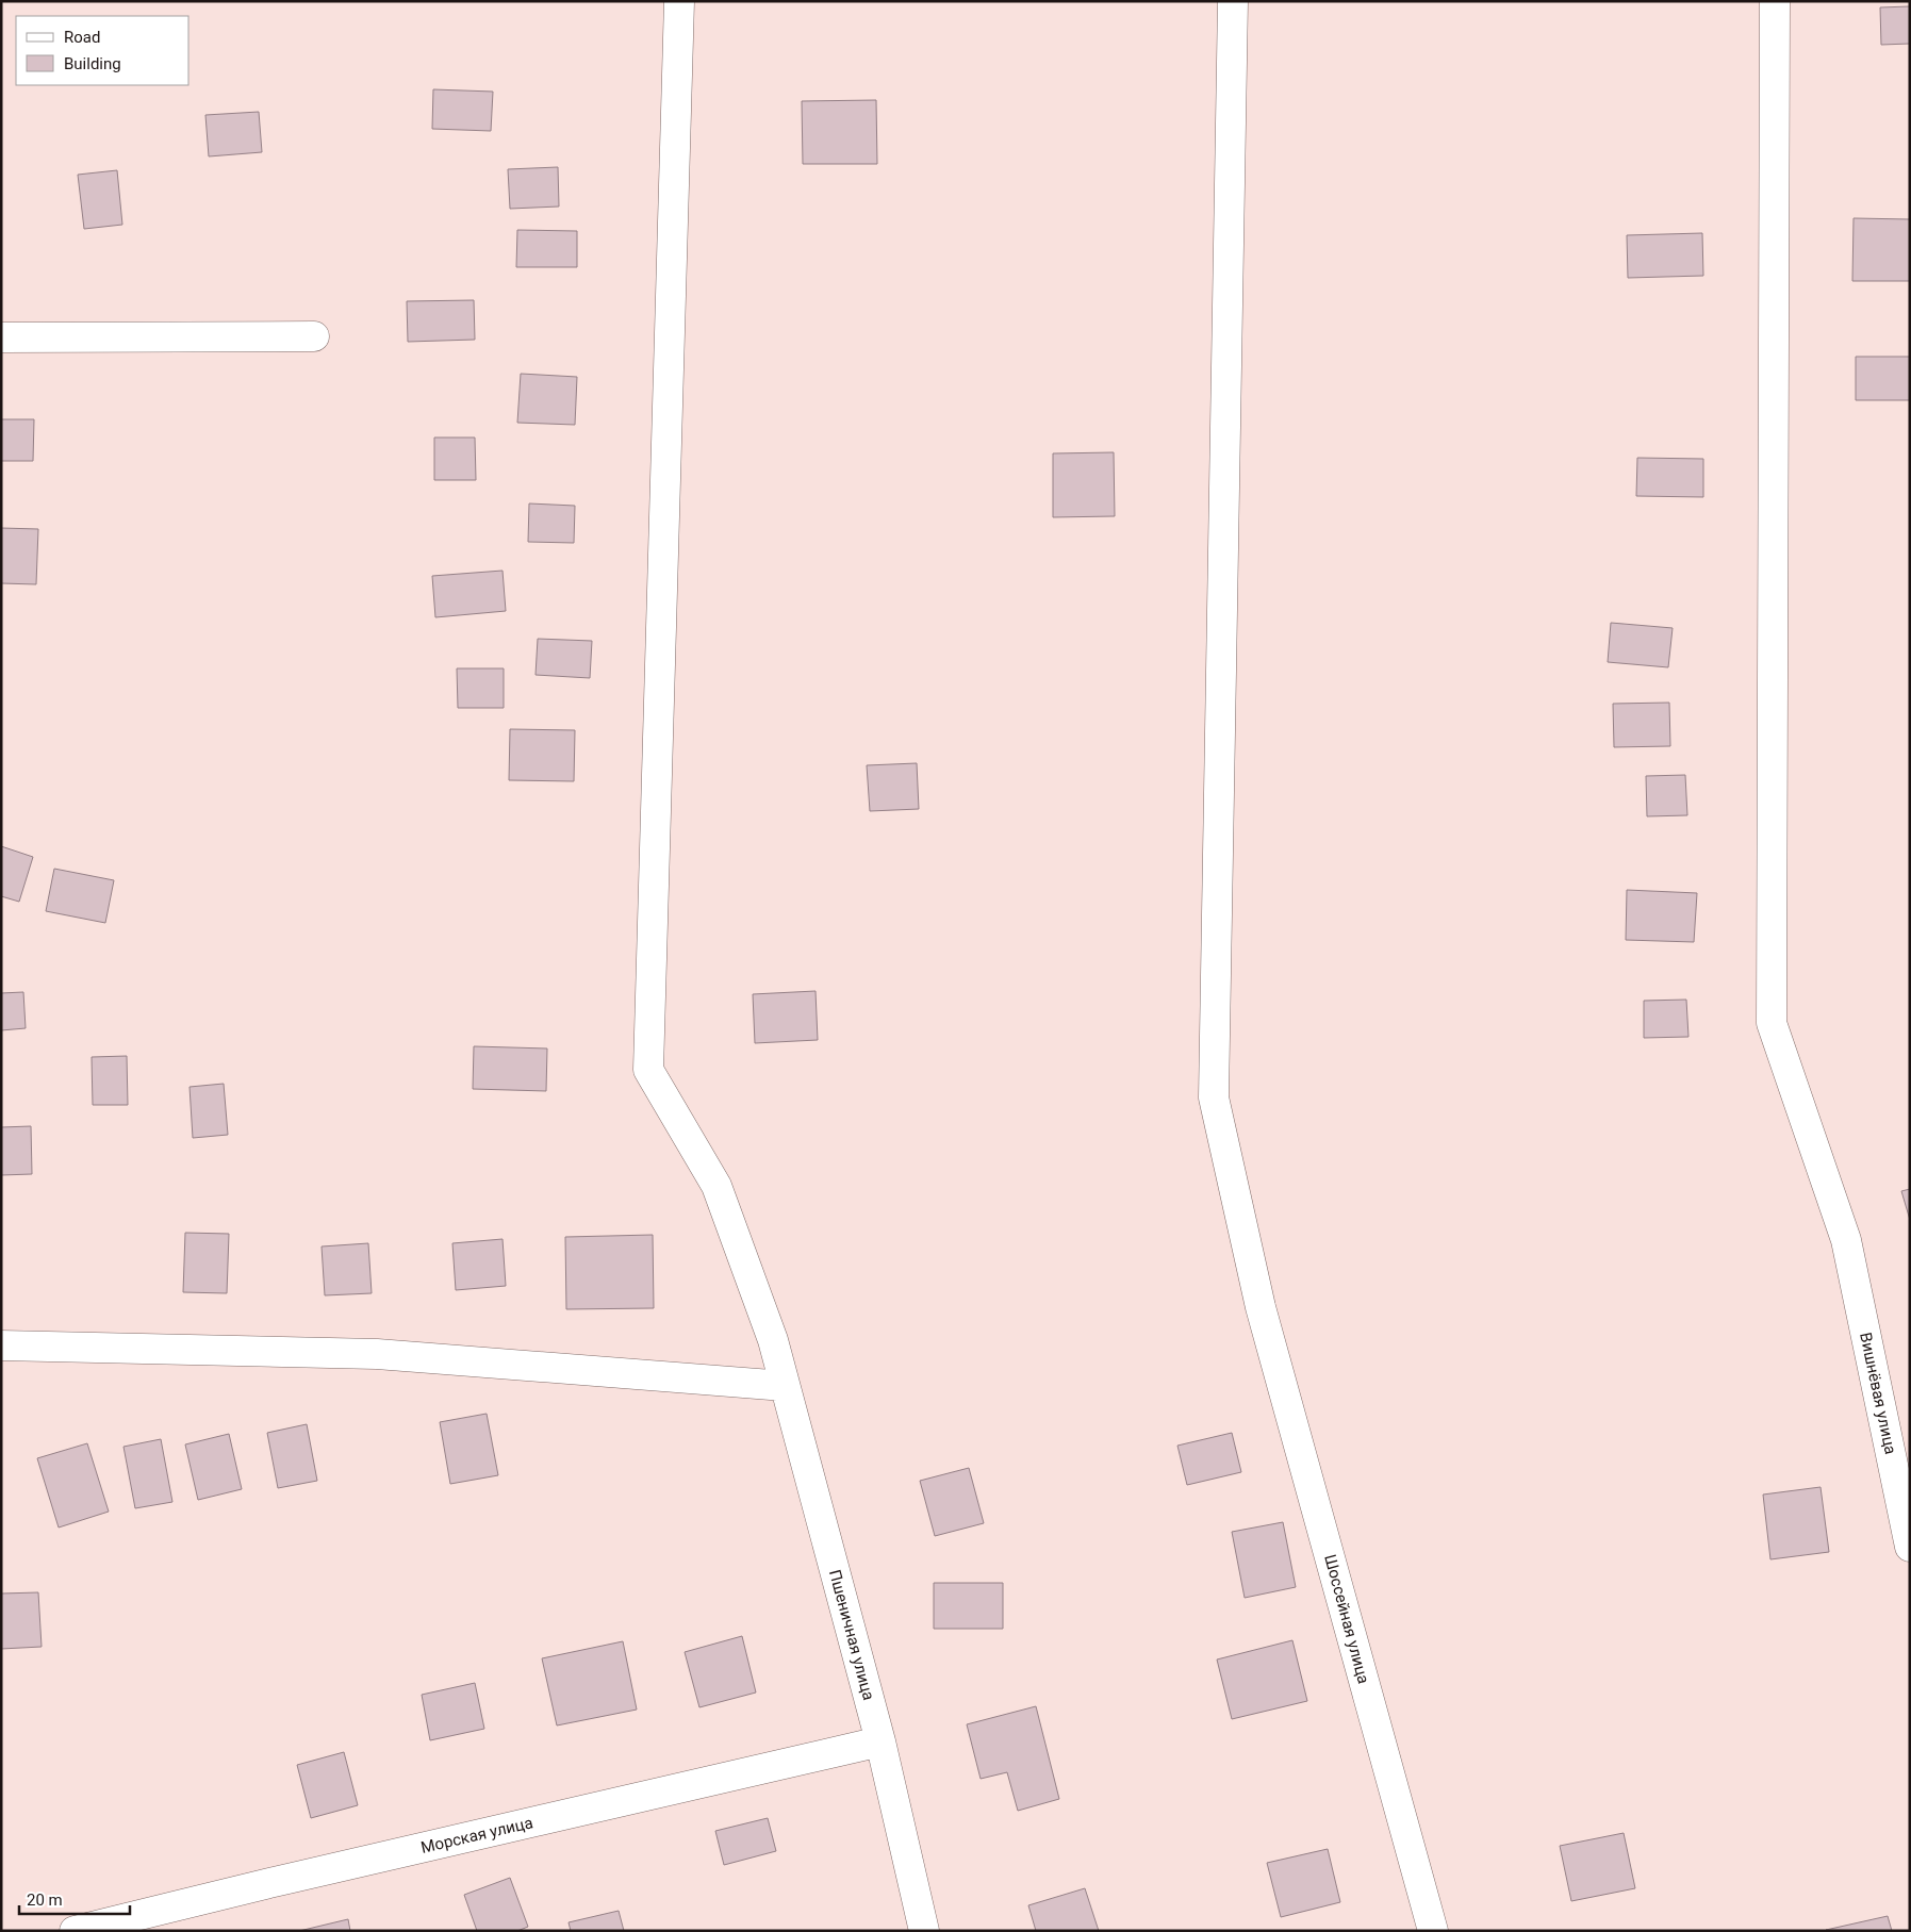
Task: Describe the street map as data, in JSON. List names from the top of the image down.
{
  "streets": {
    "street": [
      "Вишнёвая улица",
      "Шоссейная улица",
      "Пшеничная улица",
      "Морская улица"
    ]
  },
  "crossings": [
    ["Пшеничная улица", "Морская улица"]
  ],
  "legend": ["Road", "Building"],
  "scale_bar": "20 m"
}
